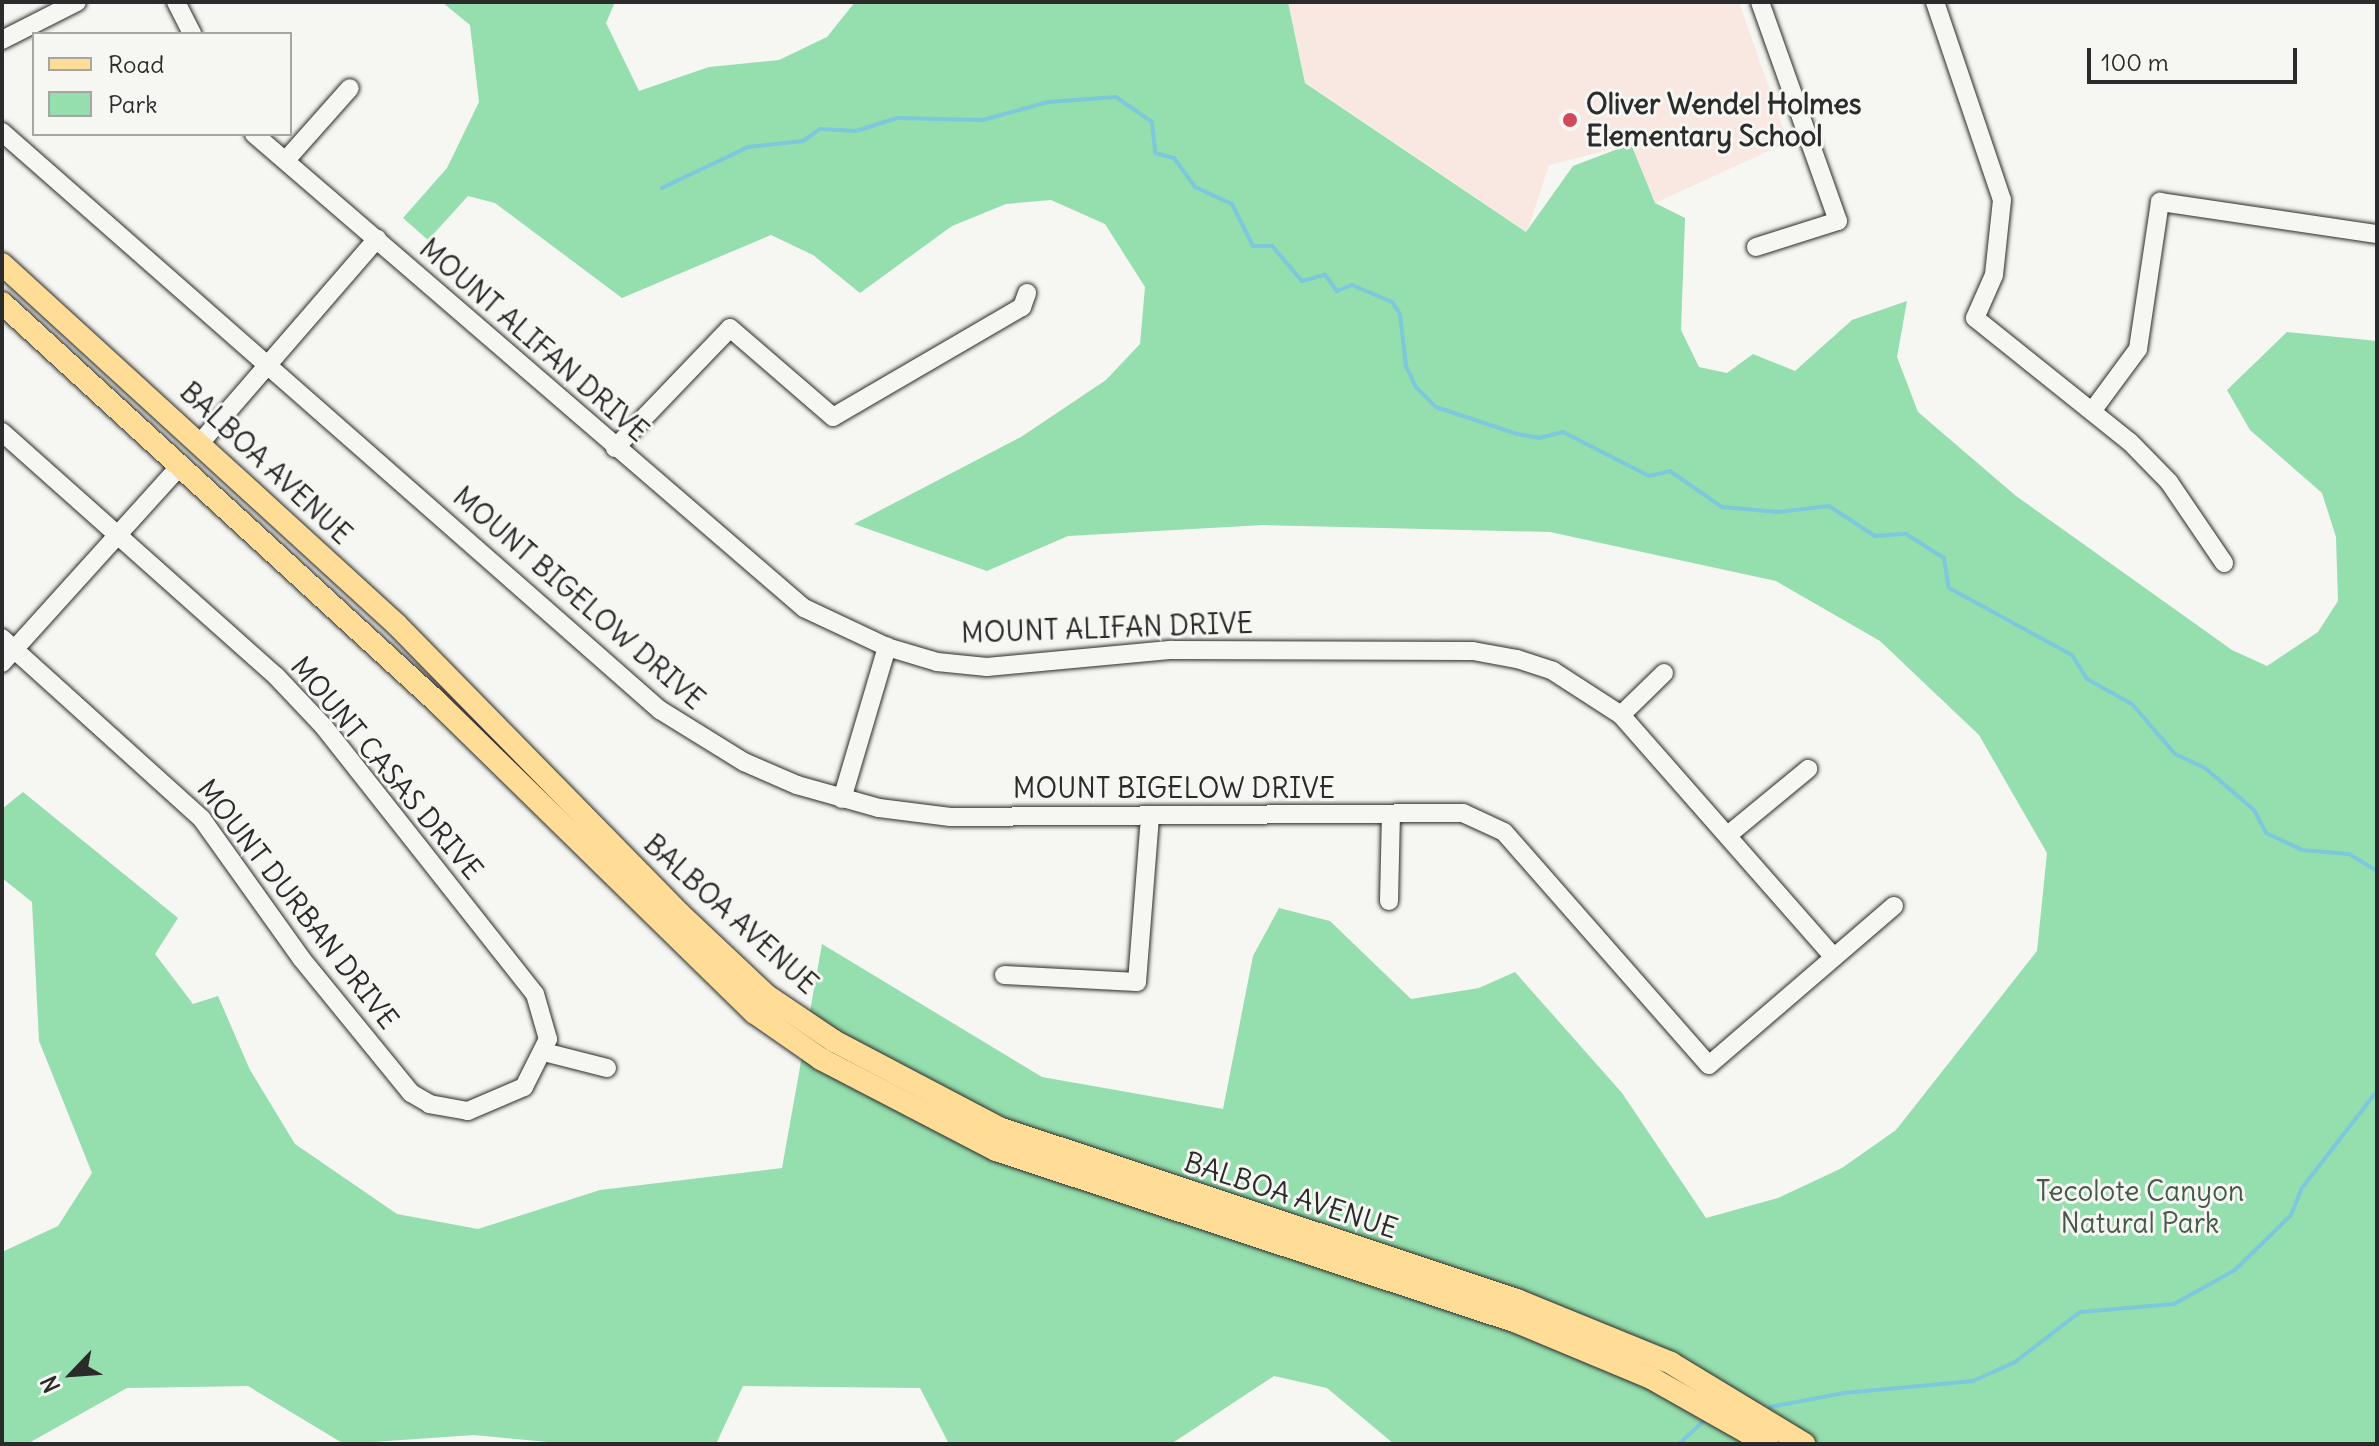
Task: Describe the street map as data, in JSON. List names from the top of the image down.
{
  "streets": {
    "main road": ["BALBOA AVENUE"],
    "street": [
      "MOUNT ALIFAN DRIVE",
      "MOUNT BIGELOW DRIVE",
      "MOUNT CASAS DRIVE",
      "MOUNT DURBAN DRIVE"
    ]
  },
  "crossings": [
    ["MOUNT ALIFAN DRIVE", "MOUNT BIGELOW DRIVE"],
    ["MOUNT CASAS DRIVE", "MOUNT DURBAN DRIVE"]
  ],
  "parks": ["Tecolote Canyon Natural Park"],
  "places": ["Oliver Wendel Holmes Elementary School"],
  "legend": ["Road", "Park"],
  "scale_bar": "100 m",
  "north": "bottom left"
}
